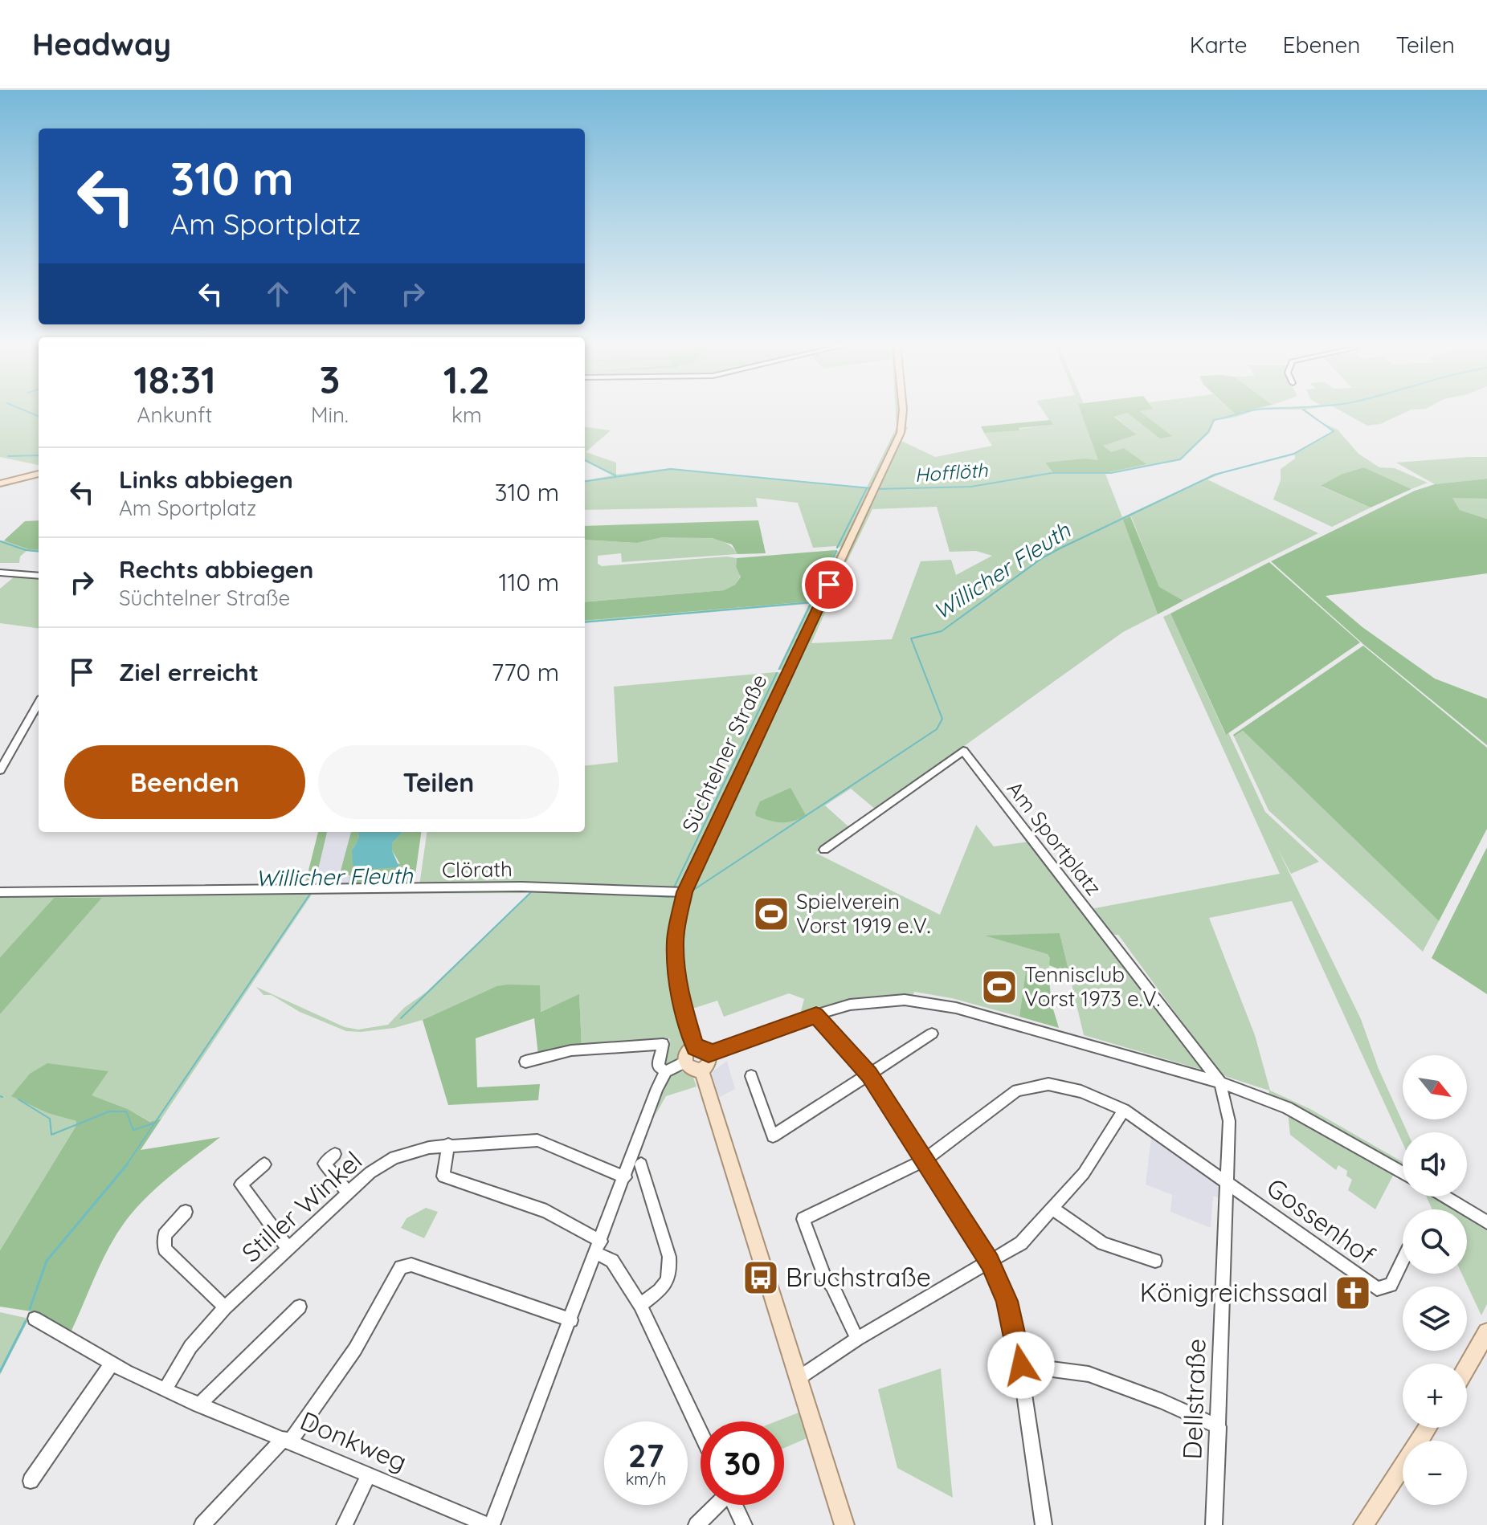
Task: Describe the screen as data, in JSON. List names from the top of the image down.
{
  "streets": {
    "main road": ["Süchtelner Straße"],
    "street": [
      "Am Sportplatz",
      "Clörath",
      "Stiller Winkel",
      "Gossenhof",
      "Dellstraße",
      "Donkweg"
    ]
  },
  "crossings": [
    ["Süchtelner Straße", "Clörath"],
    ["Am Sportplatz", "Dellstraße"],
    ["Stiller Winkel", "Donkweg"],
    ["Gossenhof", "Dellstraße"]
  ],
  "water": ["Hofflöth", "Willicher Fleuth"],
  "places": {
    "sports": ["Spielverein Vorst 1919 e.V.", "Tennisclub Vorst 1973 e.V."],
    "bus stop": ["Bruchstraße"],
    "church": ["Königreichssaal"]
  },
  "north": "bottom right",
  "page": {
    "header": "Headway",
    "nav": ["Karte", "Ebenen", "Teilen"],
    "turn": ["310 m", "Am Sportplatz"],
    "eta": [
      "18:31",
      "Ankunft",
      "3",
      "Min.",
      "1.2",
      "km"
    ],
    "list": [
      {
        "name": "Links abbiegen",
        "note": "Am Sportplatz",
        "value": "310 m"
      },
      {
        "name": "Rechts abbiegen",
        "note": "Süchtelner Straße",
        "value": "110 m"
      },
      {
        "name": "Ziel erreicht",
        "value": "770 m"
      }
    ],
    "buttons": ["Beenden", "Teilen"],
    "map_buttons": ["+", "−"],
    "speed": "27 km/h",
    "limit": "30"
  }
}
